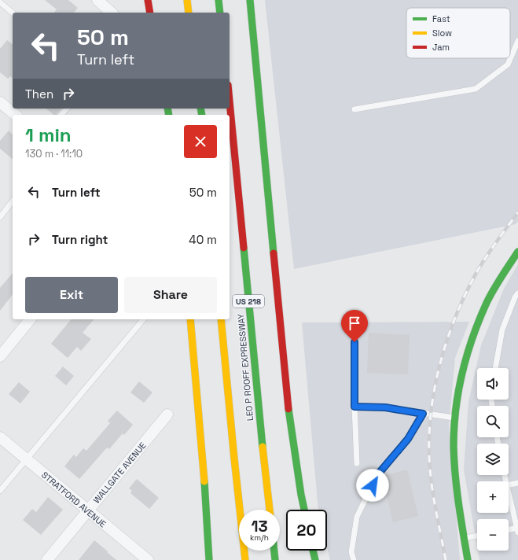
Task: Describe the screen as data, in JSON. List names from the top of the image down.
{
  "streets": {
    "main road": ["US 218", "LEO P ROOFF EXPRESSWAY"],
    "street": ["WALLGATE AVENUE", "STRATFORD AVENUE"]
  },
  "crossings": [
    ["WALLGATE AVENUE", "STRATFORD AVENUE"]
  ],
  "legend": ["Fast", "Slow", "Jam"],
  "page": {
    "turn": ["50 m", "Turn left"],
    "then": "Then",
    "heading": ["1 min", "130 m · 11:10"],
    "list": [
      {
        "name": "Turn left",
        "value": "50 m"
      },
      {
        "name": "Turn right",
        "value": "40 m"
      }
    ],
    "buttons": ["Exit", "Share"],
    "map_buttons": ["+", "−"],
    "speed": "13 km/h",
    "limit": "20"
  }
}
